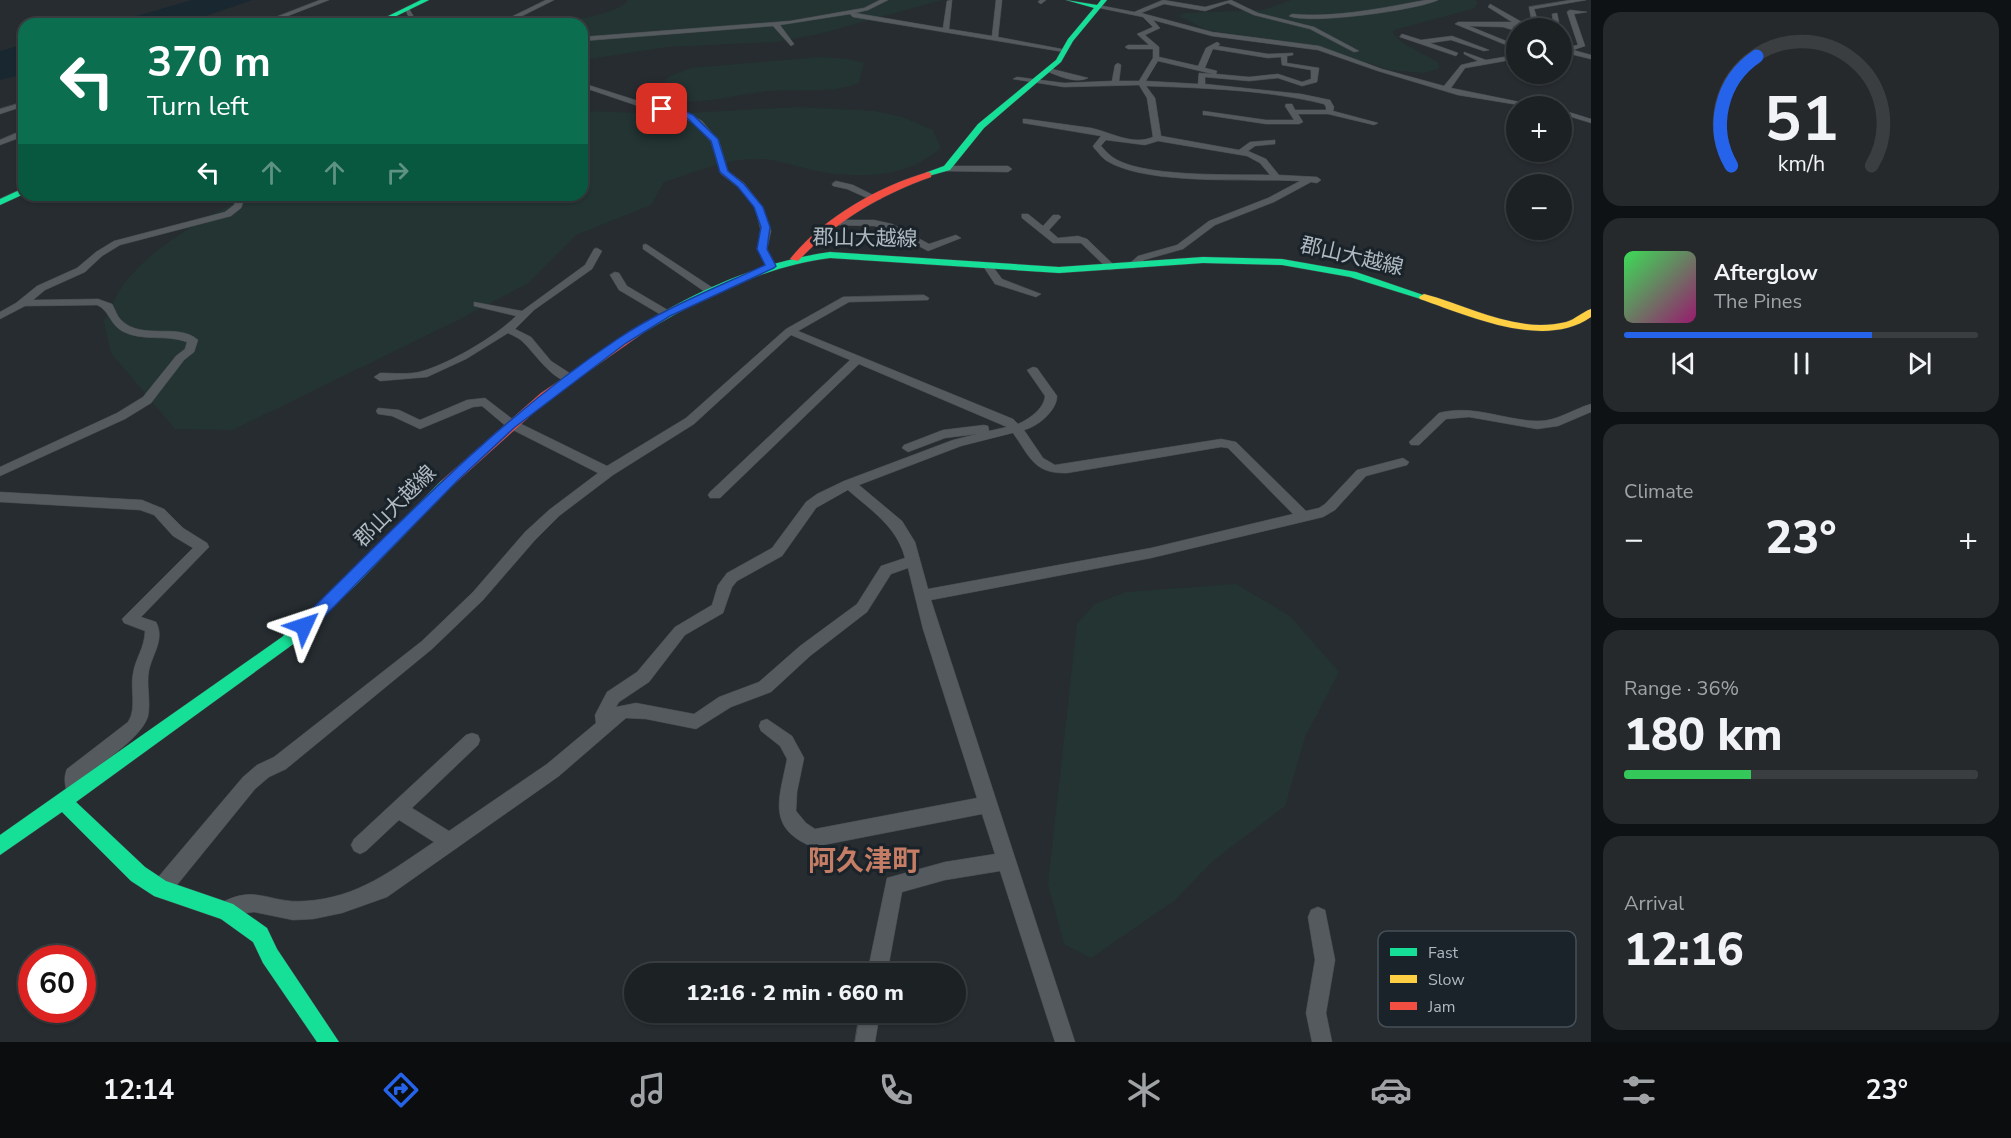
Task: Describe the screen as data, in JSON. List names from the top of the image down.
{
  "streets": {
    "main road": ["郡山大越線"]
  },
  "districts": ["阿久津町"],
  "legend": ["Fast", "Slow", "Jam"],
  "page": {
    "map_buttons": ["+", "−"],
    "turn": ["370 m", "Turn left"],
    "song": ["Afterglow", "The Pines"],
    "tile": [
      "Climate",
      ["Range · 36%", "180 km"],
      ["Arrival", "12:16"]
    ],
    "heat": ["−", "23°", "+"],
    "limit": "60",
    "trip": "12:16 · 2 min · 660 m",
    "tabs": ["12:14", "23°"],
    "gauge": ["51", "km/h"]
  }
}
